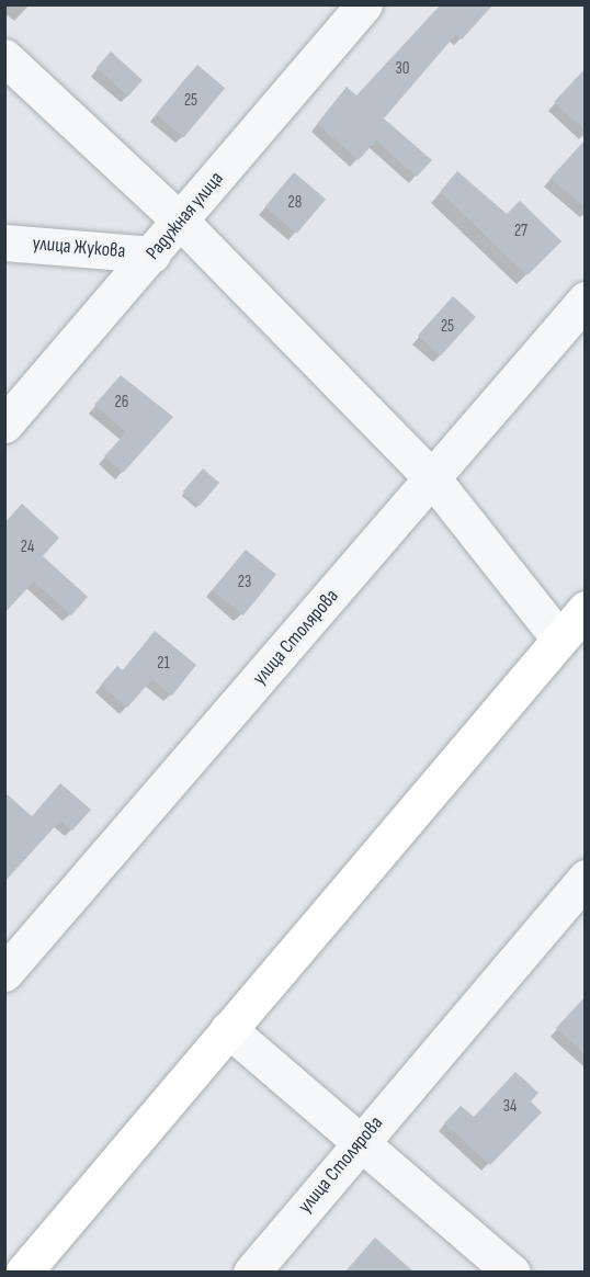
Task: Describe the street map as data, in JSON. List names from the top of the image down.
{
  "streets": {
    "street": ["Радужная улица", "улица Жукова", "улица Столярова"]
  },
  "crossings": [
    ["Радужная улица", "улица Жукова"]
  ],
  "house_numbers": [
    "30",
    "25",
    "28",
    "27",
    "25",
    "26",
    "24",
    "23",
    "21",
    "34"
  ]
}
